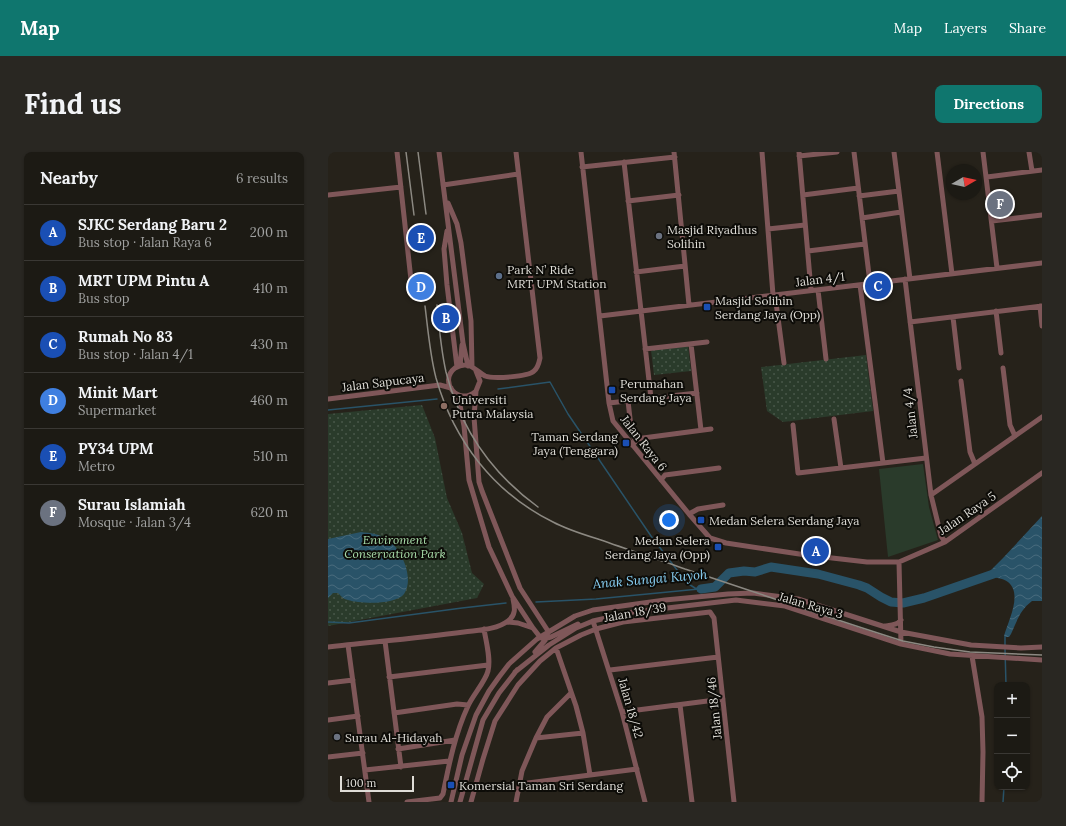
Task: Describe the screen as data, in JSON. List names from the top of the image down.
{
  "streets": {
    "street": [
      "Jalan 4/1",
      "Jalan Sapucaya",
      "Jalan 4/4",
      "Jalan Raya 6",
      "Jalan Raya 5",
      "Jalan Raya 3",
      "Jalan 18/39",
      "Jalan 18/42",
      "Jalan 18/46"
    ]
  },
  "crossings": [
    ["Jalan 4/1", "Jalan 4/4"],
    ["Jalan 4/1", "Jalan Raya 6"],
    ["Jalan 4/4", "Jalan Raya 5"],
    ["Jalan Raya 6", "Jalan Raya 5"],
    ["Jalan Raya 3", "Jalan 18/42"],
    ["Jalan 18/39", "Jalan 18/42"],
    ["Jalan 18/39", "Jalan 18/46"]
  ],
  "water": ["Anak Sungai Kuyoh"],
  "parks": ["Enviroment Conservation Park"],
  "places": {
    "other": [
      "Masjid Riyadhus Solihin",
      "Park N’ Ride MRT UPM Station",
      "Universiti Putra Malaysia",
      "Surau Al-Hidayah"
    ],
    "transit": [
      "Masjid Solihin Serdang Jaya (Opp)",
      "Perumahan Serdang Jaya",
      "Taman Serdang Jaya (Tenggara)",
      "Medan Selera Serdang Jaya",
      "Medan Selera Serdang Jaya (Opp)",
      "Komersial Taman Sri Serdang"
    ]
  },
  "scale_bar": "100 m",
  "north": "right",
  "page": {
    "header": "Map",
    "nav": ["Map", "Layers", "Share"],
    "buttons": "Directions",
    "title": "Find us",
    "heading": ["Nearby", "6 results"],
    "pins": [
      "F",
      "E",
      "C",
      "D",
      "B",
      "A"
    ],
    "list": [
      {
        "mark": "A",
        "name": "SJKC Serdang Baru 2",
        "note": "Bus stop · Jalan Raya 6",
        "value": "200 m"
      },
      {
        "mark": "B",
        "name": "MRT UPM Pintu A",
        "note": "Bus stop",
        "value": "410 m"
      },
      {
        "mark": "C",
        "name": "Rumah No 83",
        "note": "Bus stop · Jalan 4/1",
        "value": "430 m"
      },
      {
        "mark": "D",
        "name": "Minit Mart",
        "note": "Supermarket",
        "value": "460 m"
      },
      {
        "mark": "E",
        "name": "PY34 UPM",
        "note": "Metro",
        "value": "510 m"
      },
      {
        "mark": "F",
        "name": "Surau Islamiah",
        "note": "Mosque · Jalan 3/4",
        "value": "620 m"
      }
    ],
    "map_buttons": ["+", "−"],
    "scale": "100 m"
  }
}
